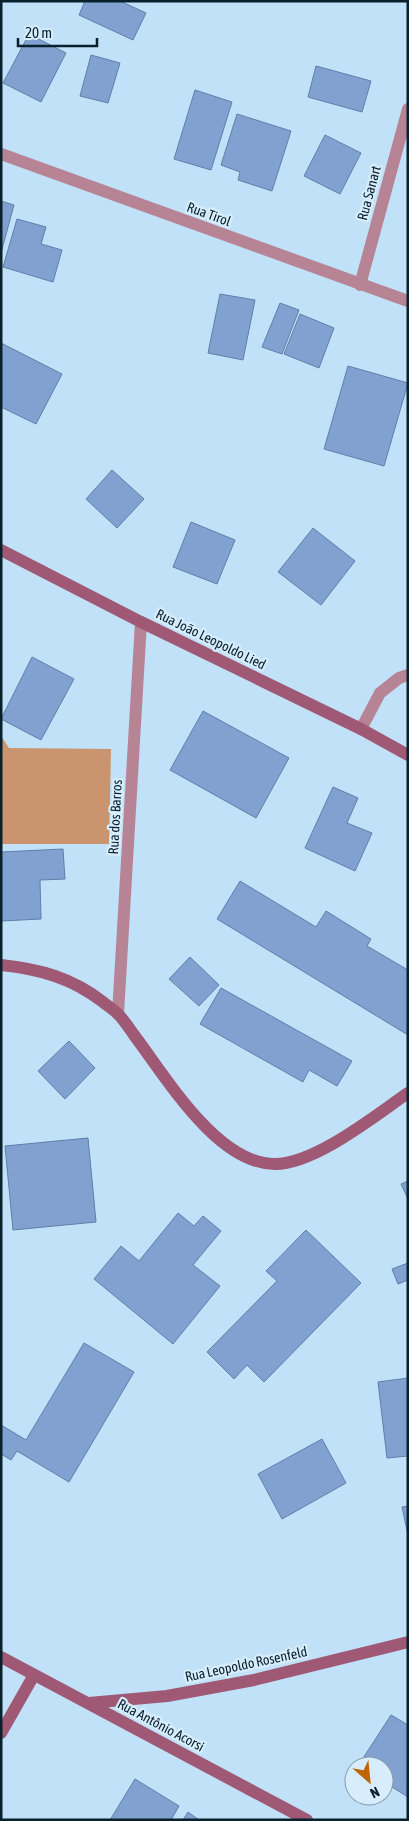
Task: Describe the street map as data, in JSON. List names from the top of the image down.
{
  "streets": {
    "street": [
      "Rua Sanart",
      "Rua Tirol",
      "Rua João Leopoldo Lied",
      "Rua dos Barros",
      "Rua Leopoldo Rosenfeld",
      "Rua Antônio Acorsi"
    ]
  },
  "crossings": [
    ["Rua Sanart", "Rua Tirol"],
    ["Rua João Leopoldo Lied", "Rua dos Barros"],
    ["Rua Leopoldo Rosenfeld", "Rua Antônio Acorsi"]
  ],
  "scale_bar": "20 m",
  "north": "bottom right"
}
